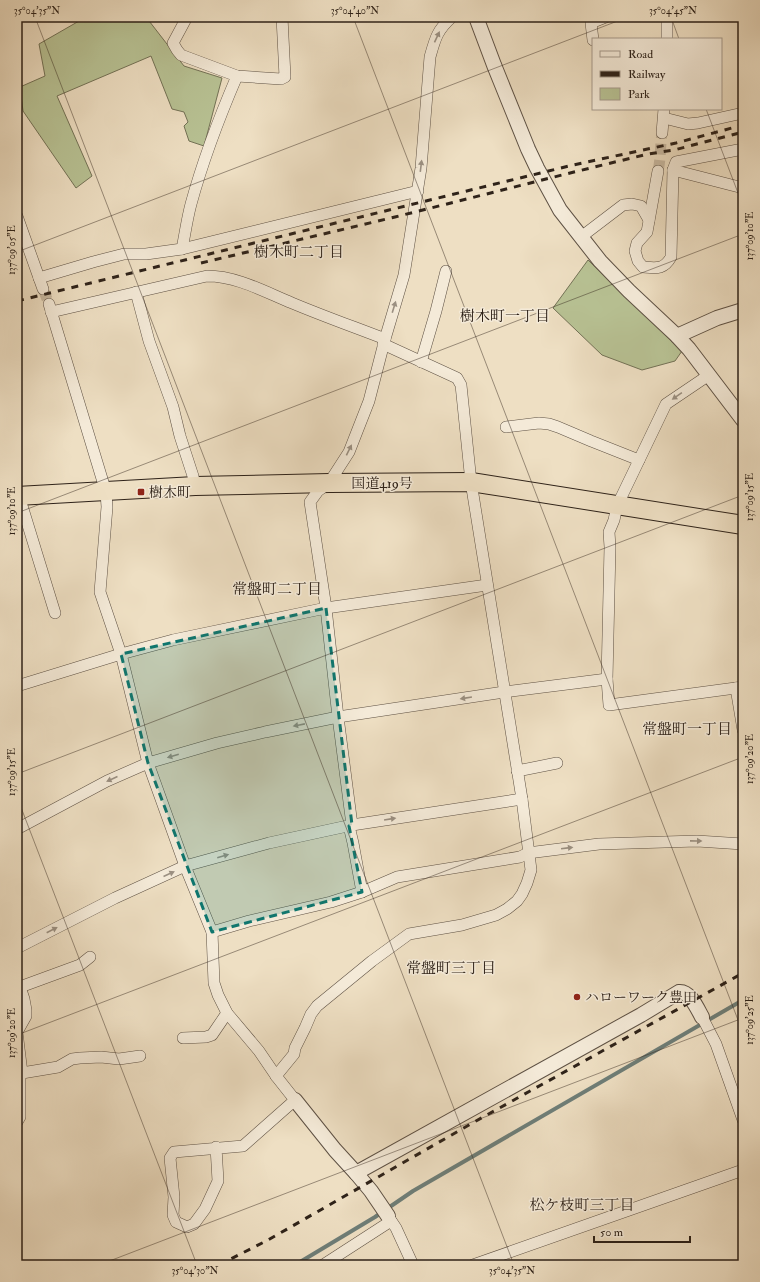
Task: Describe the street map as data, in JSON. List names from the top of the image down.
{
  "streets": {
    "highway": ["国道419号"]
  },
  "districts": [
    "樹木町二丁目",
    "樹木町一丁目",
    "常盤町二丁目",
    "常盤町一丁目",
    "常盤町三丁目",
    "松ケ枝町三丁目"
  ],
  "places": {
    "transit": ["樹木町"],
    "other": ["ハローワーク豊田"]
  },
  "legend": ["Road", "Railway", "Park"],
  "scale_bar": "50 m",
  "coordinates": [
    "35°04'35\"N",
    "35°04'40\"N",
    "35°04'45\"N",
    "137°09'10\"E",
    "137°09'05\"E",
    "137°09'15\"E",
    "137°09'20\"E",
    "137°09'25\"E",
    "35°04'30\"N"
  ]
}
